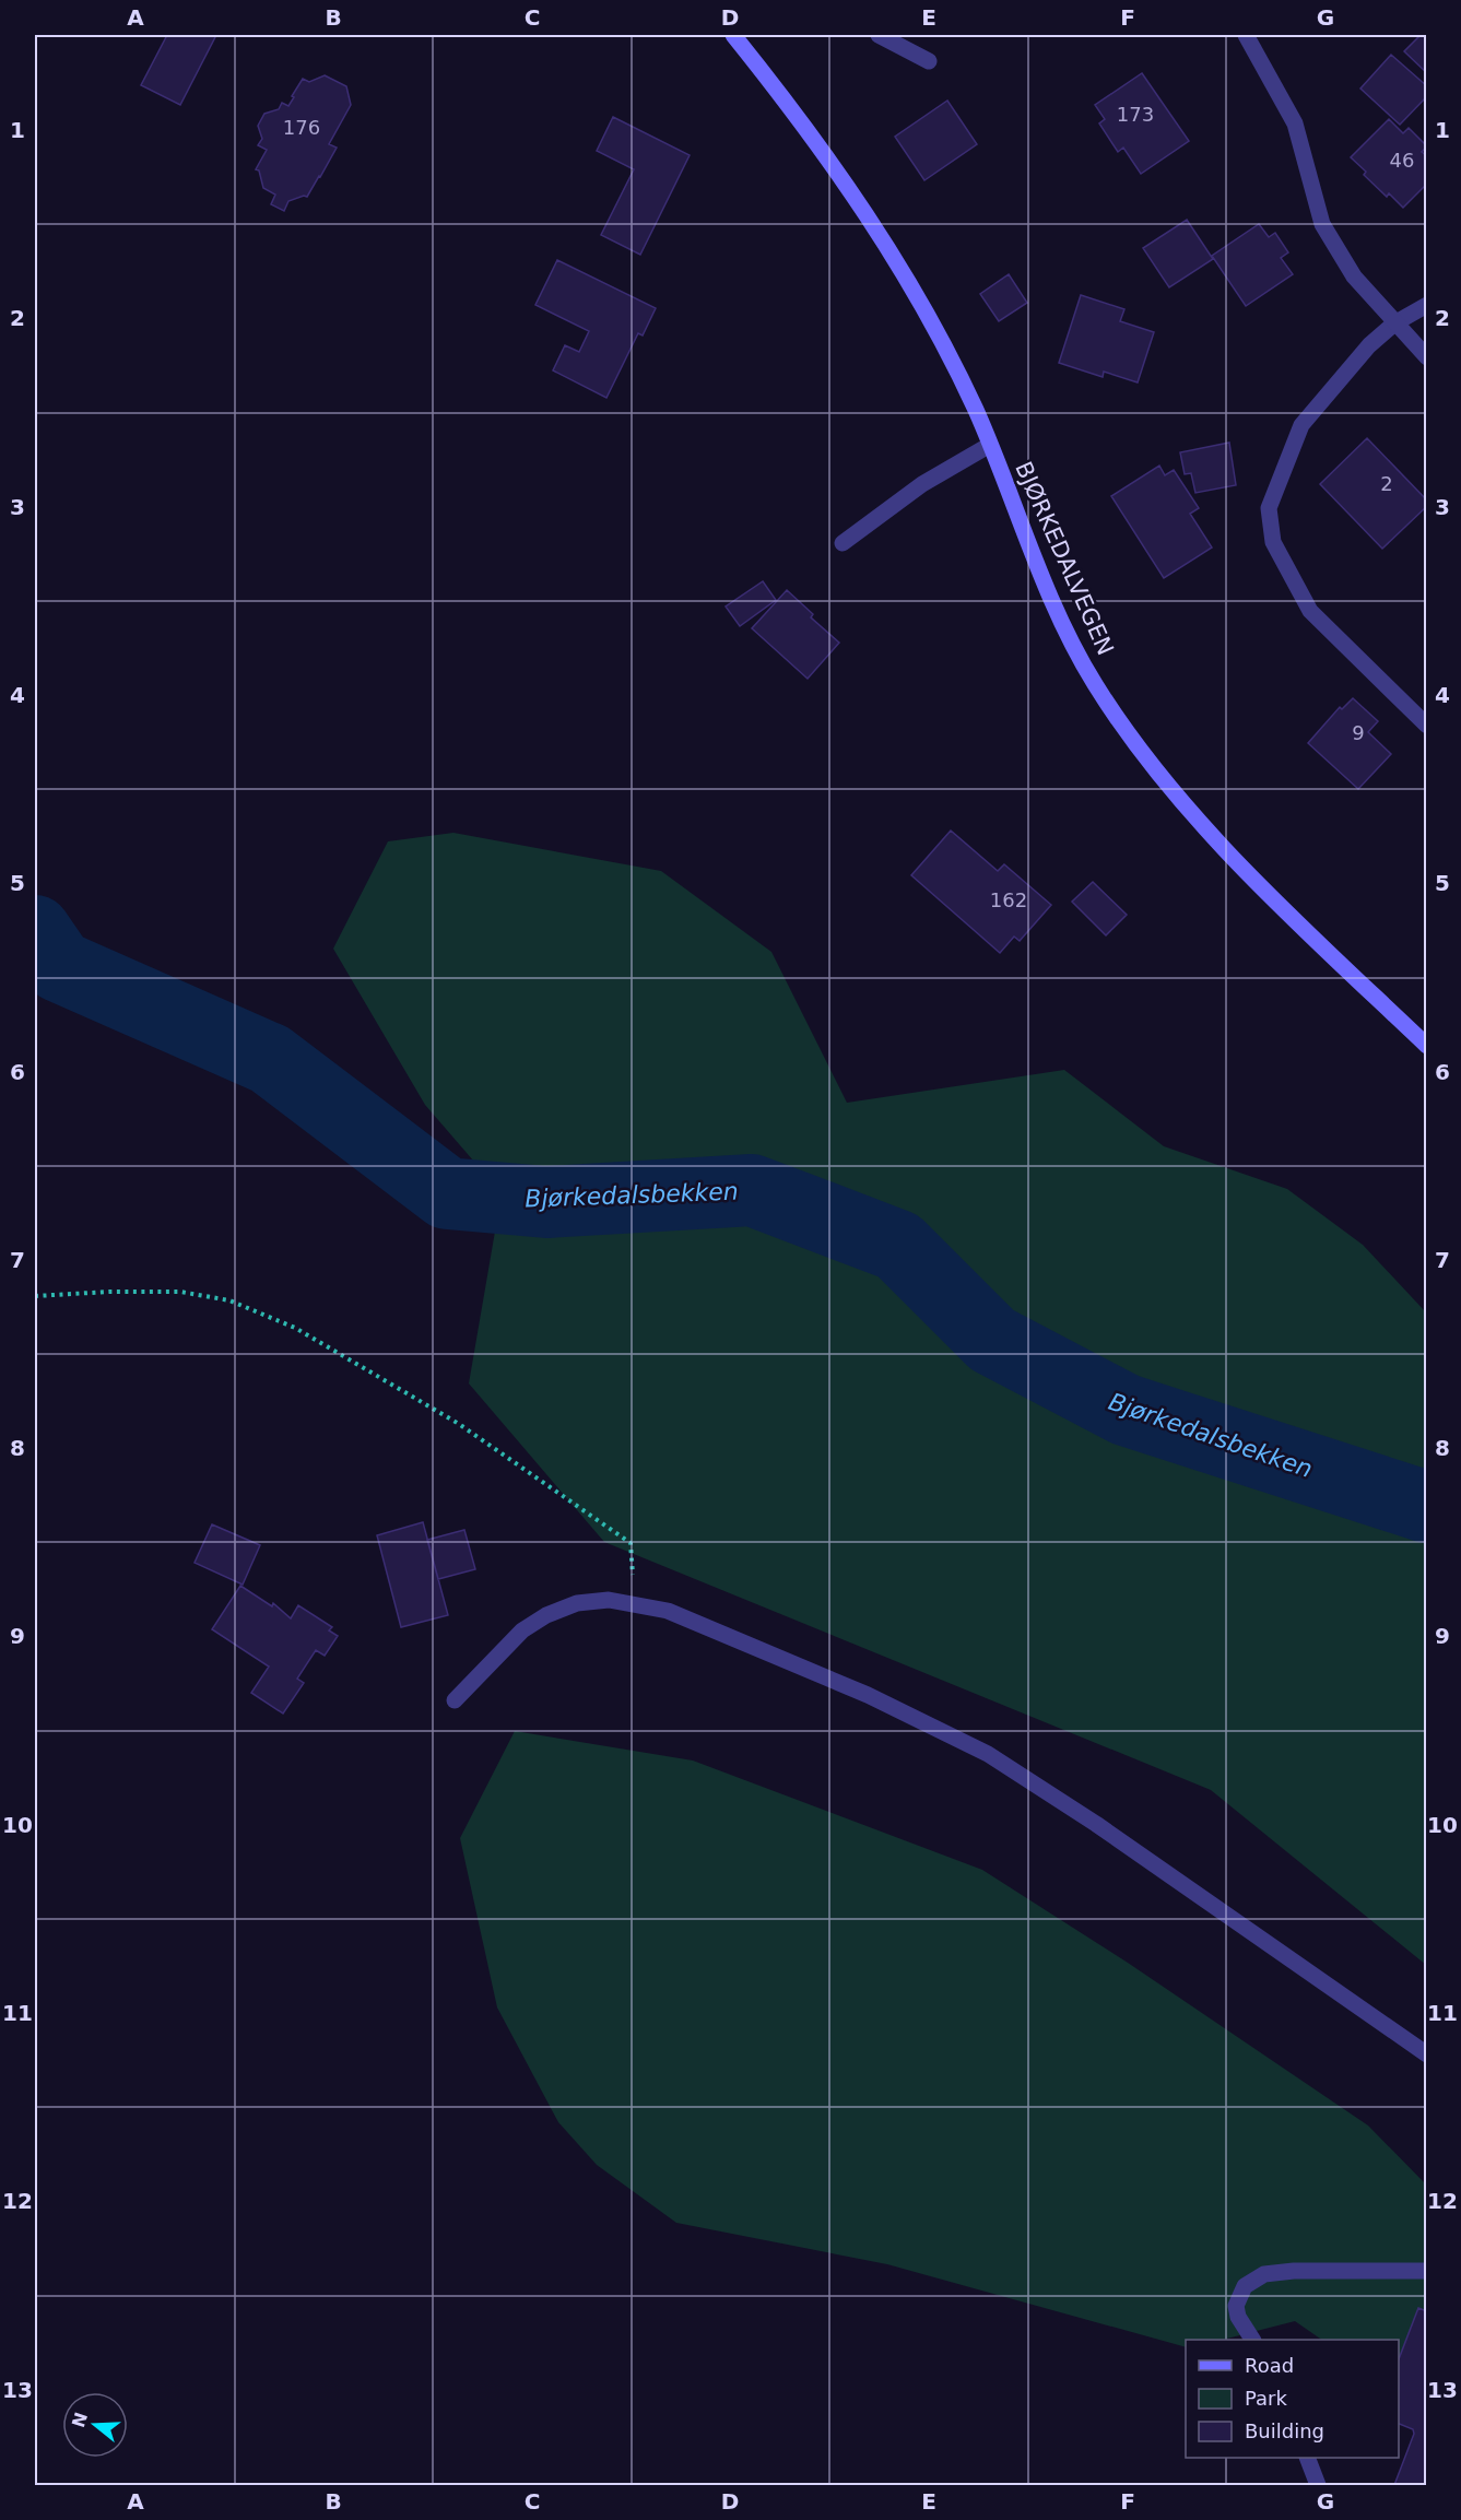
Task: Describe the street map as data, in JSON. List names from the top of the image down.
{
  "streets": {
    "main road": ["BJØRKEDALVEGEN"]
  },
  "water": ["Bjørkedalsbekken"],
  "house_numbers": [
    "173",
    "176",
    "46",
    "2",
    "9",
    "162"
  ],
  "legend": ["Road", "Park", "Building"],
  "north": "left",
  "grid": {
    "columns": [
      "A",
      "B",
      "C",
      "D",
      "E",
      "F",
      "G"
    ],
    "rows": [
      "1",
      "2",
      "3",
      "4",
      "5",
      "6",
      "7",
      "8",
      "9",
      "10",
      "11",
      "12",
      "13"
    ]
  }
}
